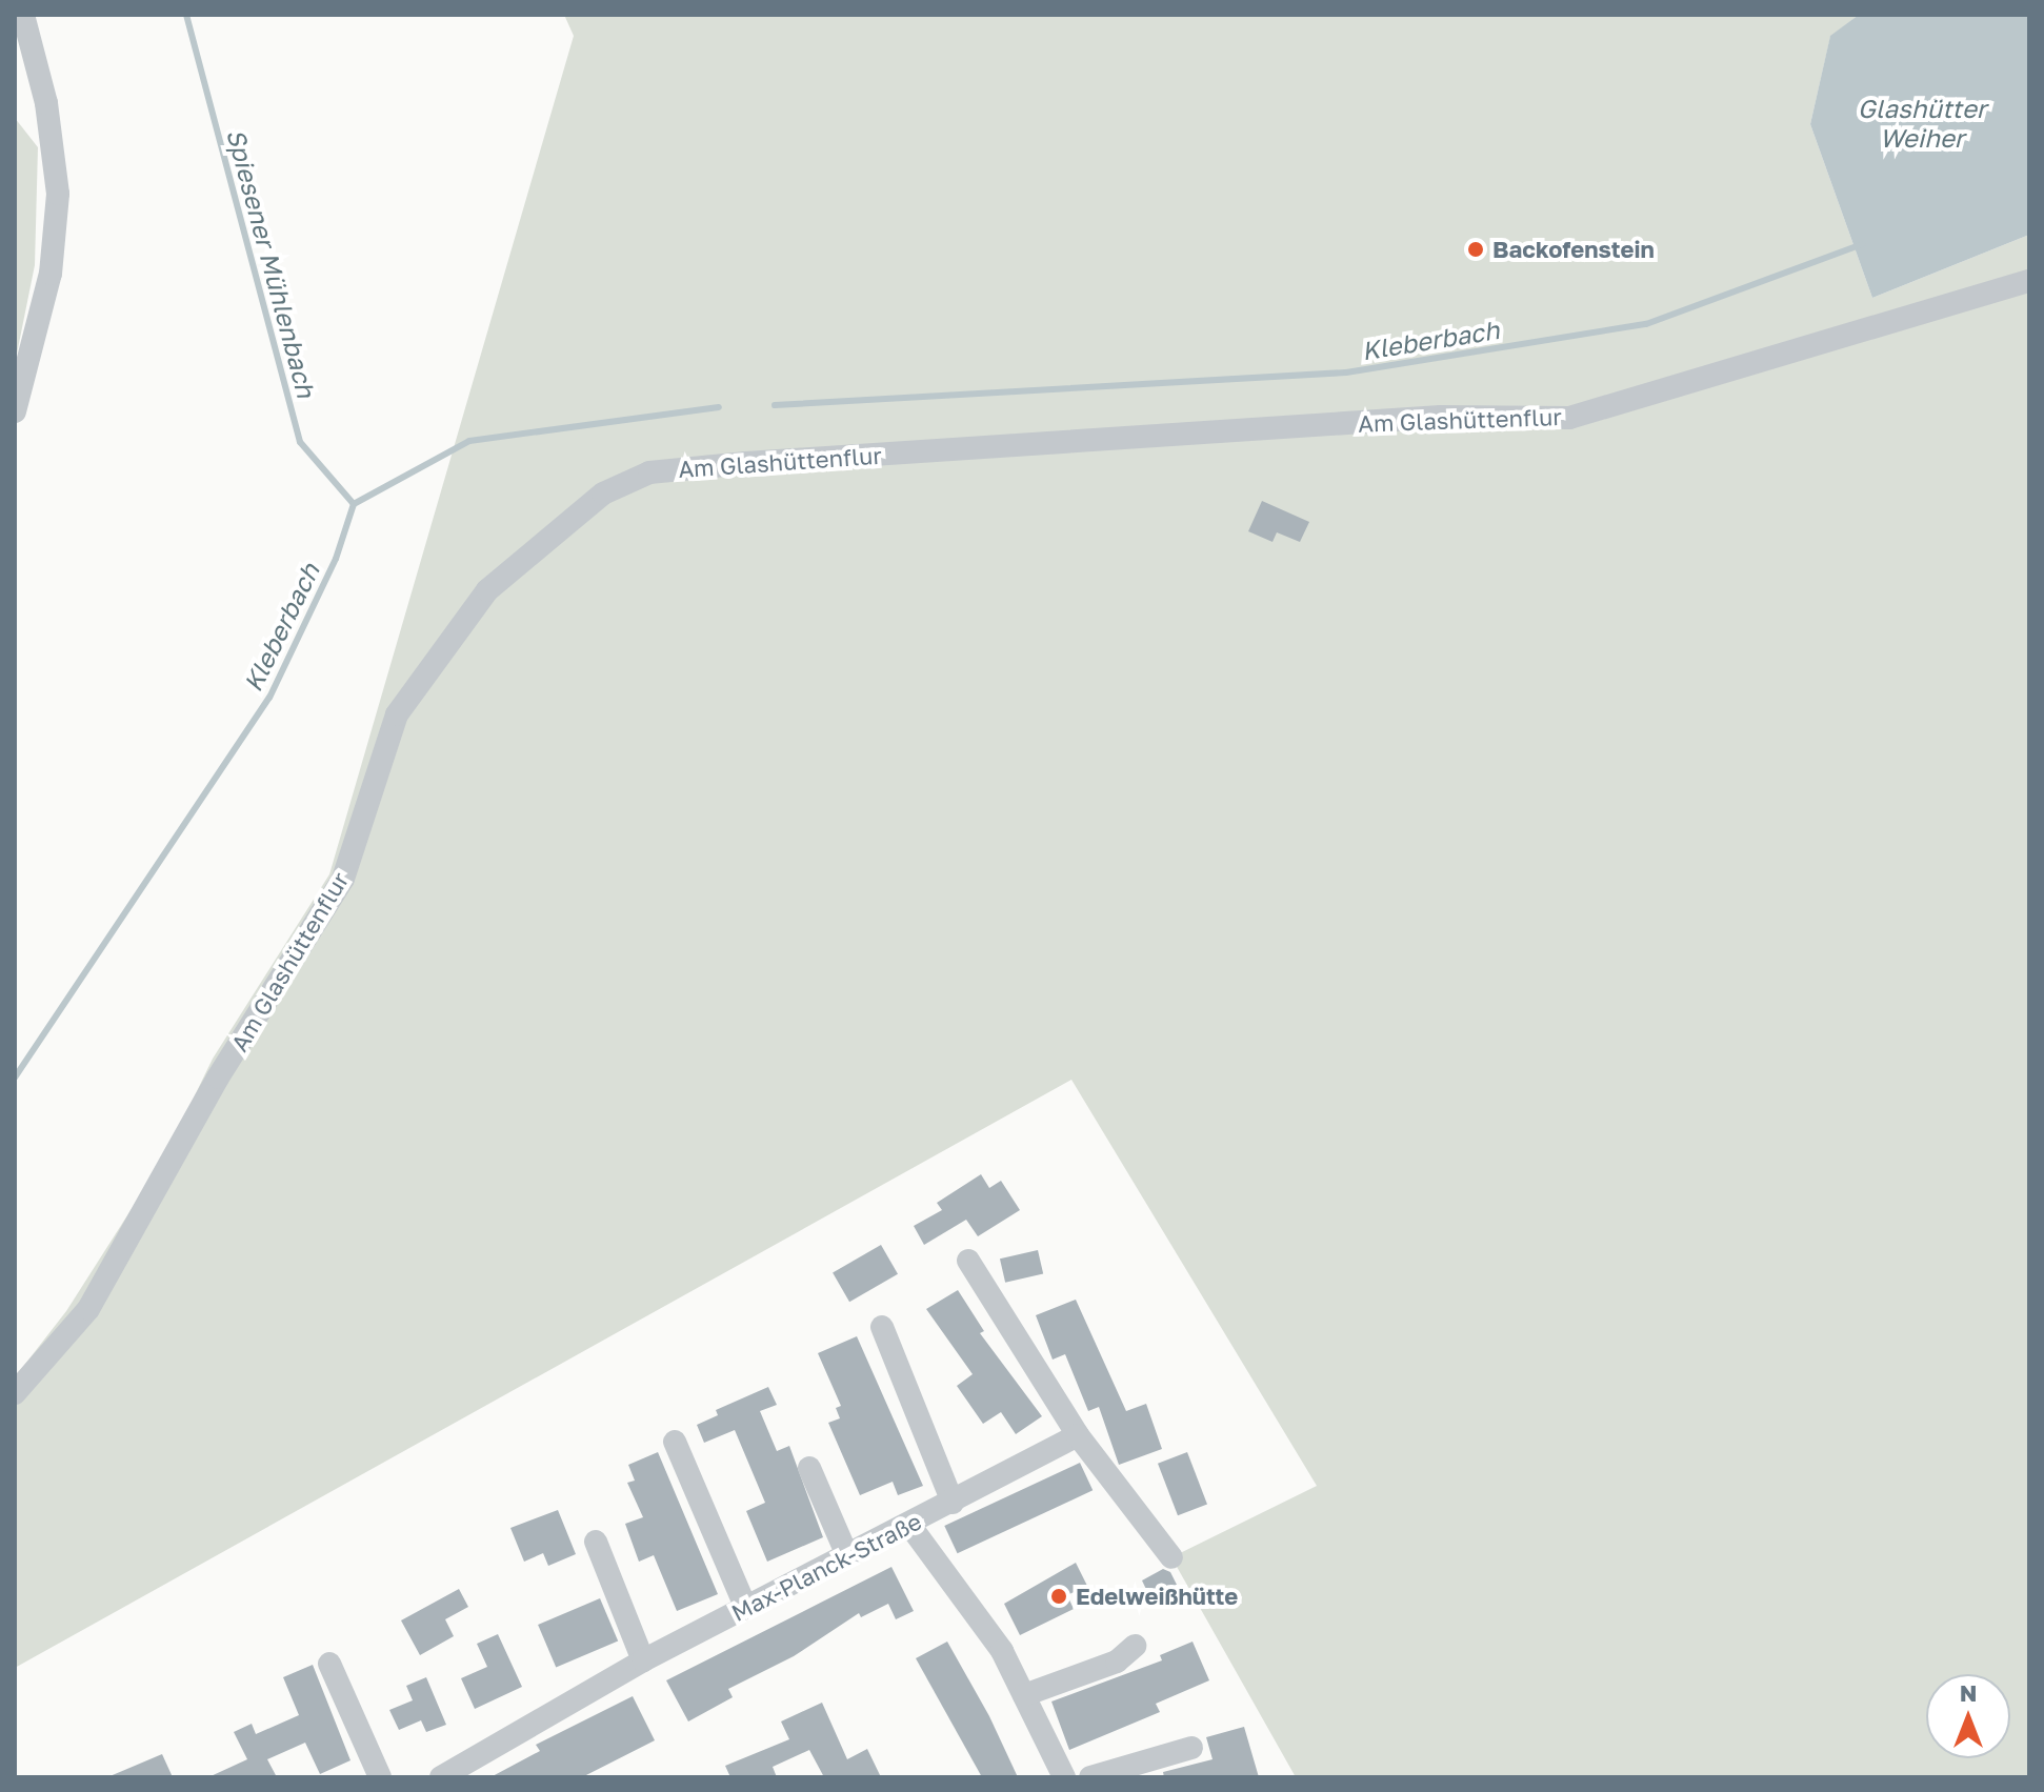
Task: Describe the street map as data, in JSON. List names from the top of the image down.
{
  "streets": {
    "street": ["Am Glashüttenflur", "Max-Planck-Straße"]
  },
  "water": ["Glashütter Weiher", "Spiesener Mühlenbach", "Kleberbach"],
  "places": ["Backofenstein", "Edelweißhütte"],
  "north": "top"
}
